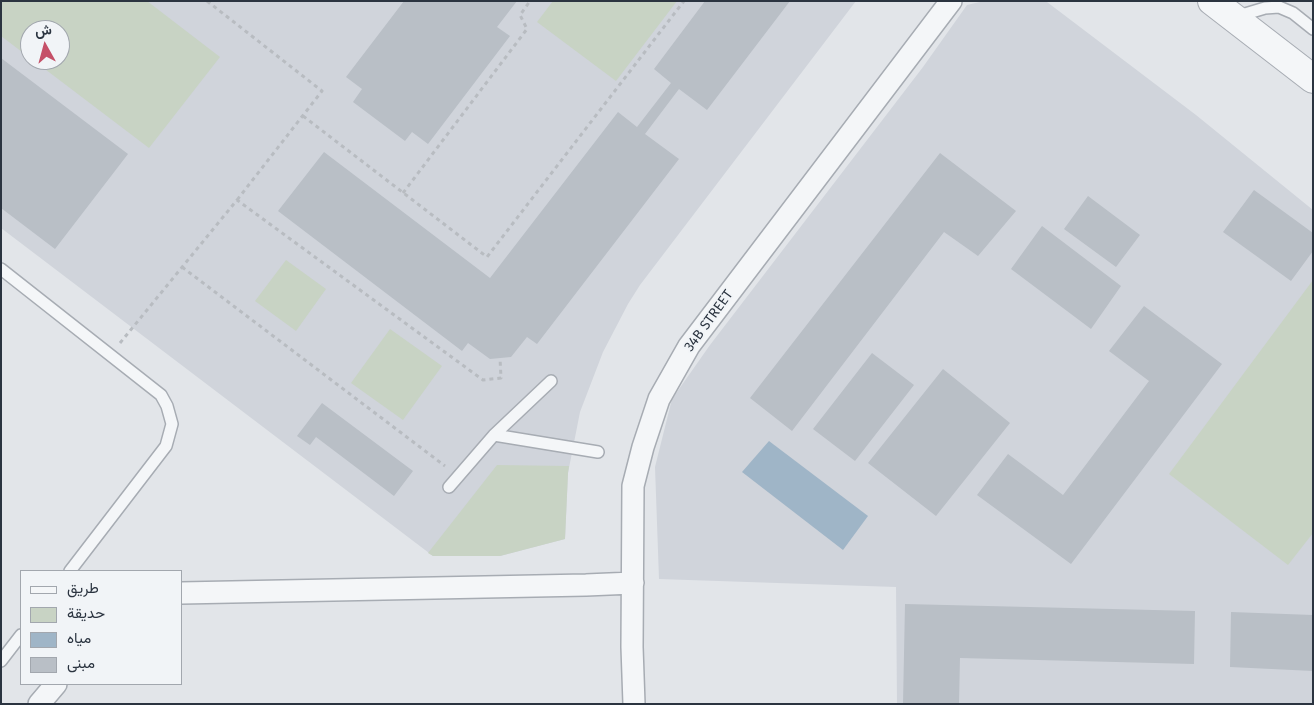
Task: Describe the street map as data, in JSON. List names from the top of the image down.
{
  "streets": {
    "street": ["34B STREET"]
  },
  "legend": [
    "طريق",
    "حديقة",
    "مياه",
    "مبنى"
  ],
  "north": "top"
}
